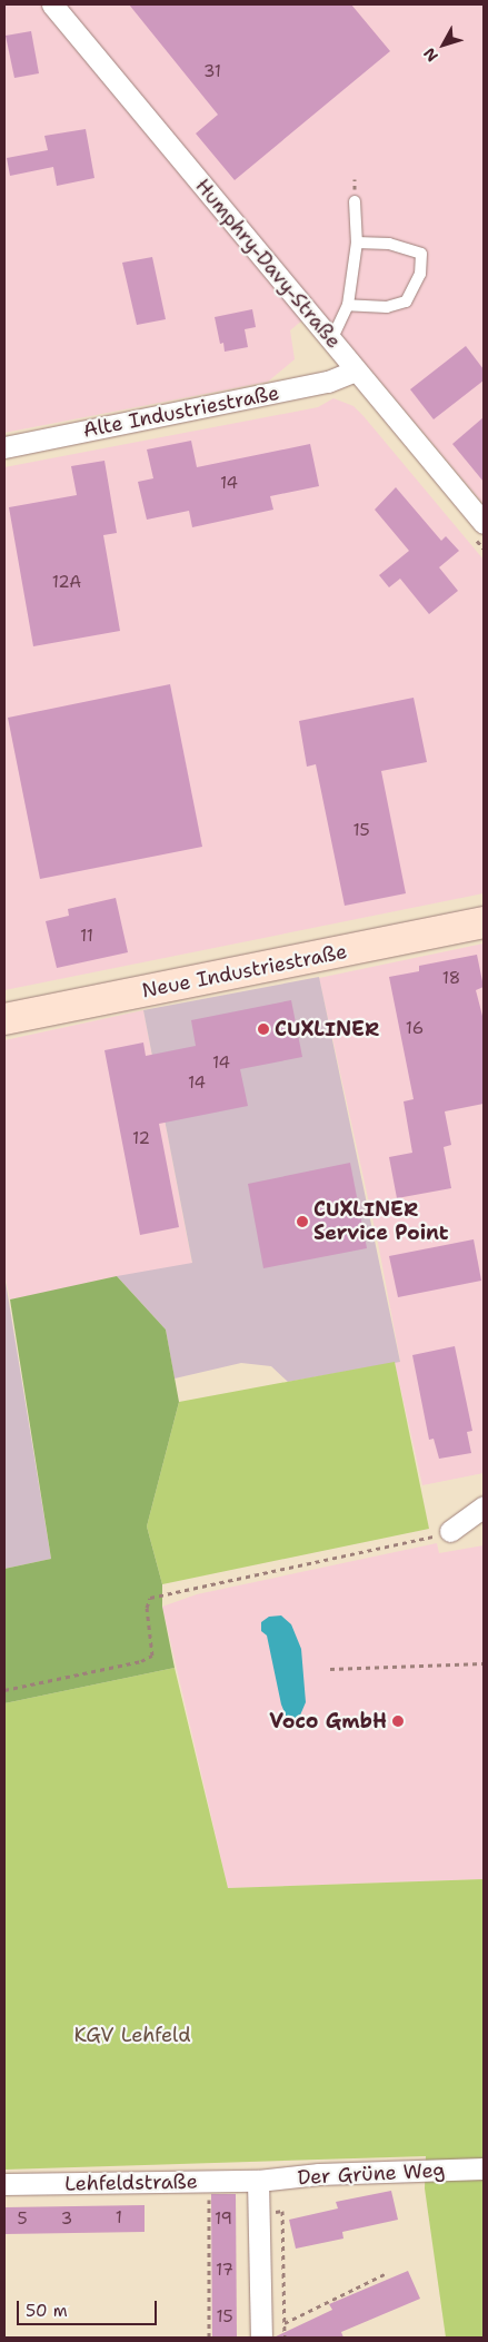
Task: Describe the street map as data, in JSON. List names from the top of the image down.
{
  "streets": {
    "street": [
      "Humphry-Davy-Straße",
      "Alte Industriestraße",
      "Neue Industriestraße",
      "Der Grüne Weg",
      "Lehfeldstraße"
    ]
  },
  "crossings": [
    ["Humphry-Davy-Straße", "Alte Industriestraße"],
    ["Der Grüne Weg", "Lehfeldstraße"]
  ],
  "parks": ["KGV Lehfeld"],
  "places": ["CUXLINER", "CUXLINER Service Point", "Voco GmbH"],
  "house_numbers": [
    "31",
    "14",
    "12A",
    "15",
    "11",
    "18",
    "16",
    "14",
    "14",
    "12",
    "1",
    "5",
    "3",
    "19",
    "17",
    "15"
  ],
  "scale_bar": "50 m",
  "north": "bottom left"
}
